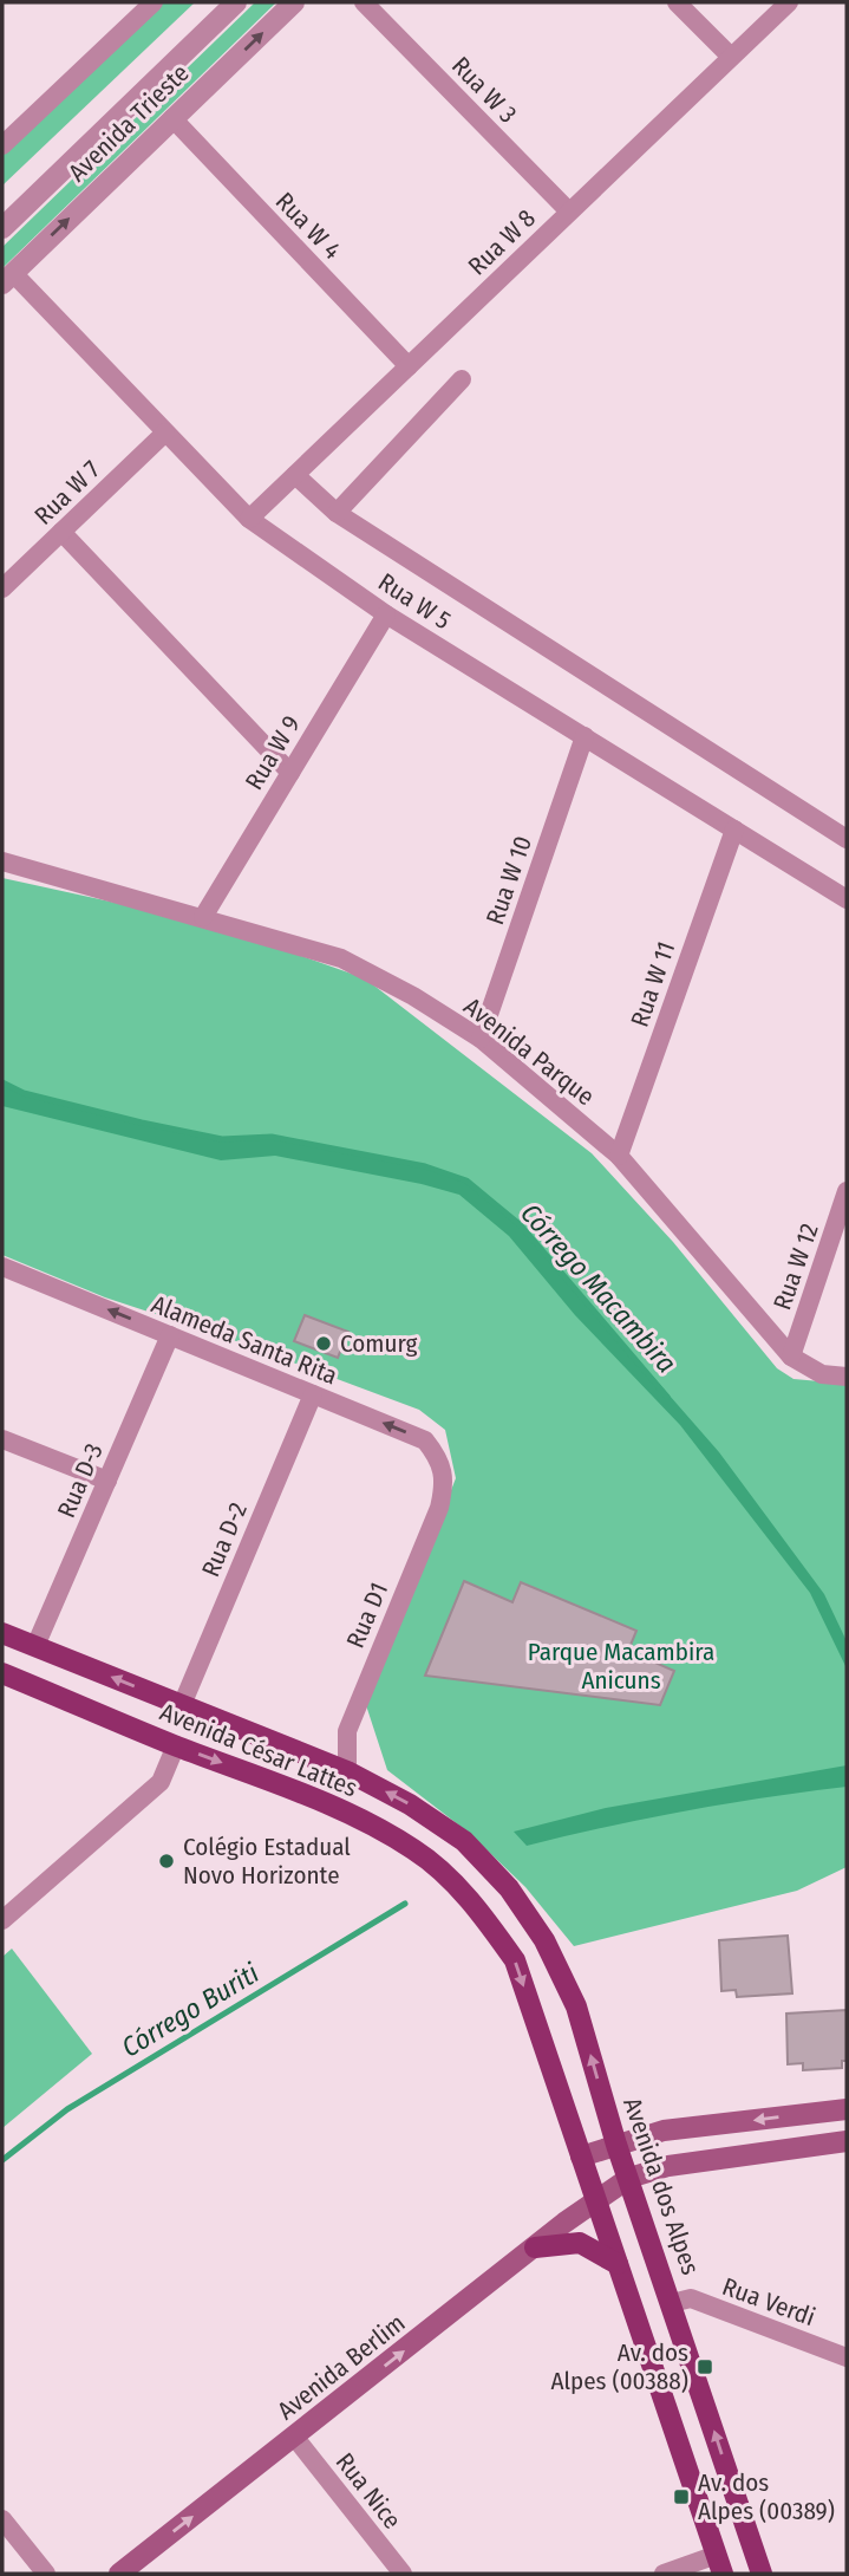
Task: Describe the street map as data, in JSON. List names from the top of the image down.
{
  "streets": {
    "main road": ["Avenida César Lattes", "Avenida dos Alpes", "Avenida Berlim"],
    "street": [
      "Rua W 3",
      "Avenida Trieste",
      "Rua W 4",
      "Rua W 8",
      "Rua W 7",
      "Rua W 5",
      "Rua W 9",
      "Rua W 10",
      "Rua W 11",
      "Avenida Parque",
      "Rua W 12",
      "Alameda Santa Rita",
      "Rua D-3",
      "Rua D-2",
      "Rua D1",
      "Rua Verdi",
      "Rua Nice"
    ]
  },
  "crossings": [
    ["Rua W 3", "Rua W 8"],
    ["Avenida Trieste", "Rua W 4"],
    ["Avenida Trieste", "Rua W 5"],
    ["Rua W 4", "Rua W 8"],
    ["Rua W 8", "Rua W 5"],
    ["Rua W 7", "Rua W 5"],
    ["Rua W 5", "Rua W 9"],
    ["Rua W 5", "Rua W 10"],
    ["Rua W 5", "Rua W 11"],
    ["Rua W 9", "Avenida Parque"],
    ["Rua W 10", "Avenida Parque"],
    ["Rua W 11", "Avenida Parque"],
    ["Avenida Parque", "Rua W 12"],
    ["Alameda Santa Rita", "Rua D-3"],
    ["Alameda Santa Rita", "Rua D-2"],
    ["Alameda Santa Rita", "Rua D1"],
    ["Rua D-3", "Avenida César Lattes"],
    ["Rua D-2", "Avenida César Lattes"],
    ["Rua D1", "Avenida César Lattes"],
    ["Avenida César Lattes", "Avenida dos Alpes"],
    ["Avenida dos Alpes", "Rua Verdi"],
    ["Avenida dos Alpes", "Avenida Berlim"],
    ["Avenida Berlim", "Rua Nice"]
  ],
  "one_way": ["Avenida Berlim"],
  "water": ["Córrego Macambira", "Córrego Buriti"],
  "parks": ["Parque Macambira Anicuns"],
  "places": {
    "other": ["Comurg", "Colégio Estadual Novo Horizonte"],
    "transit": ["Av. dos Alpes (00388)", "Av. dos Alpes (00389)"]
  }
}
